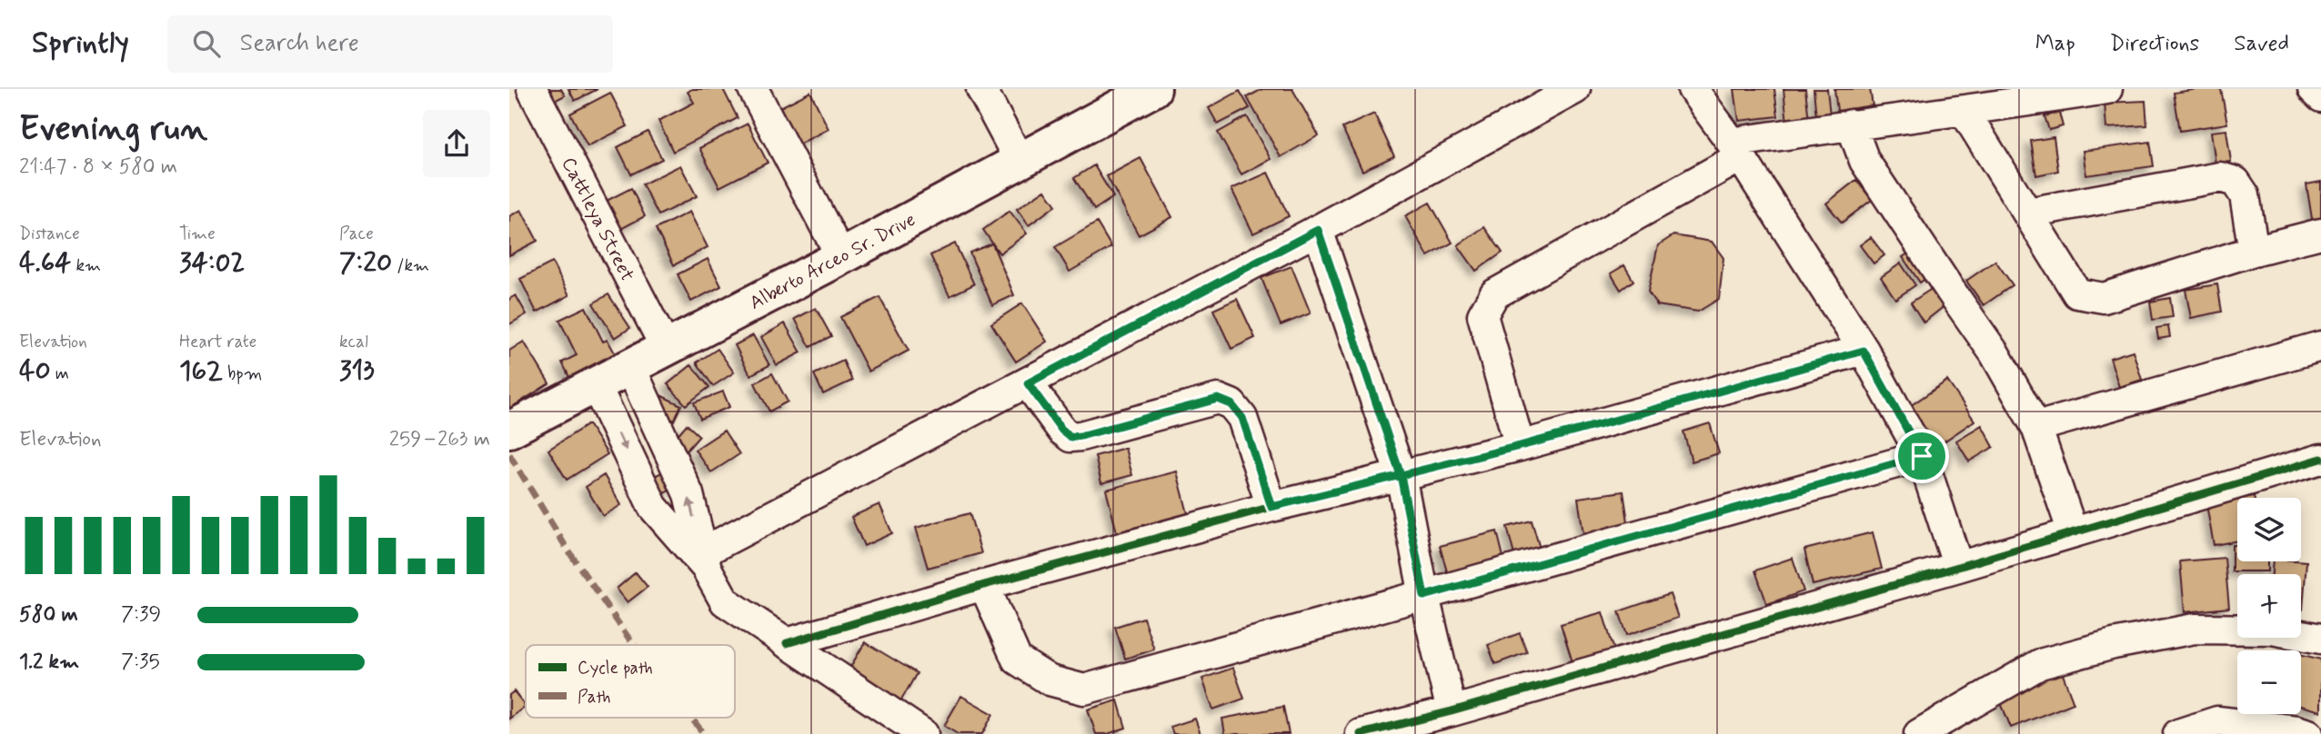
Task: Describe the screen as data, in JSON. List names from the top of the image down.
{
  "streets": {
    "street": ["Cattleya Street", "Alberto Arceo Sr. Drive"]
  },
  "crossings": [
    ["Cattleya Street", "Alberto Arceo Sr. Drive"]
  ],
  "legend": ["Cycle path", "Path"],
  "page": {
    "header": "Sprintly",
    "search": "Search here",
    "nav": ["Map", "Directions", "Saved"],
    "heading": ["Evening run", "21:47 · 8 × 580 m"],
    "stats": [
      ["Distance", "4.64 km"],
      ["Time", "34:02"],
      ["Pace", "7:20 /km"],
      ["Elevation", "40 m"],
      ["Heart rate", "162 bpm"],
      ["kcal", "313"]
    ],
    "chart": ["Elevation", "259–263 m"],
    "map_buttons": ["+", "−"],
    "list": [
      {
        "name": "580 m",
        "note": "7:39"
      },
      {
        "name": "1.2 km",
        "note": "7:35"
      }
    ]
  }
}
